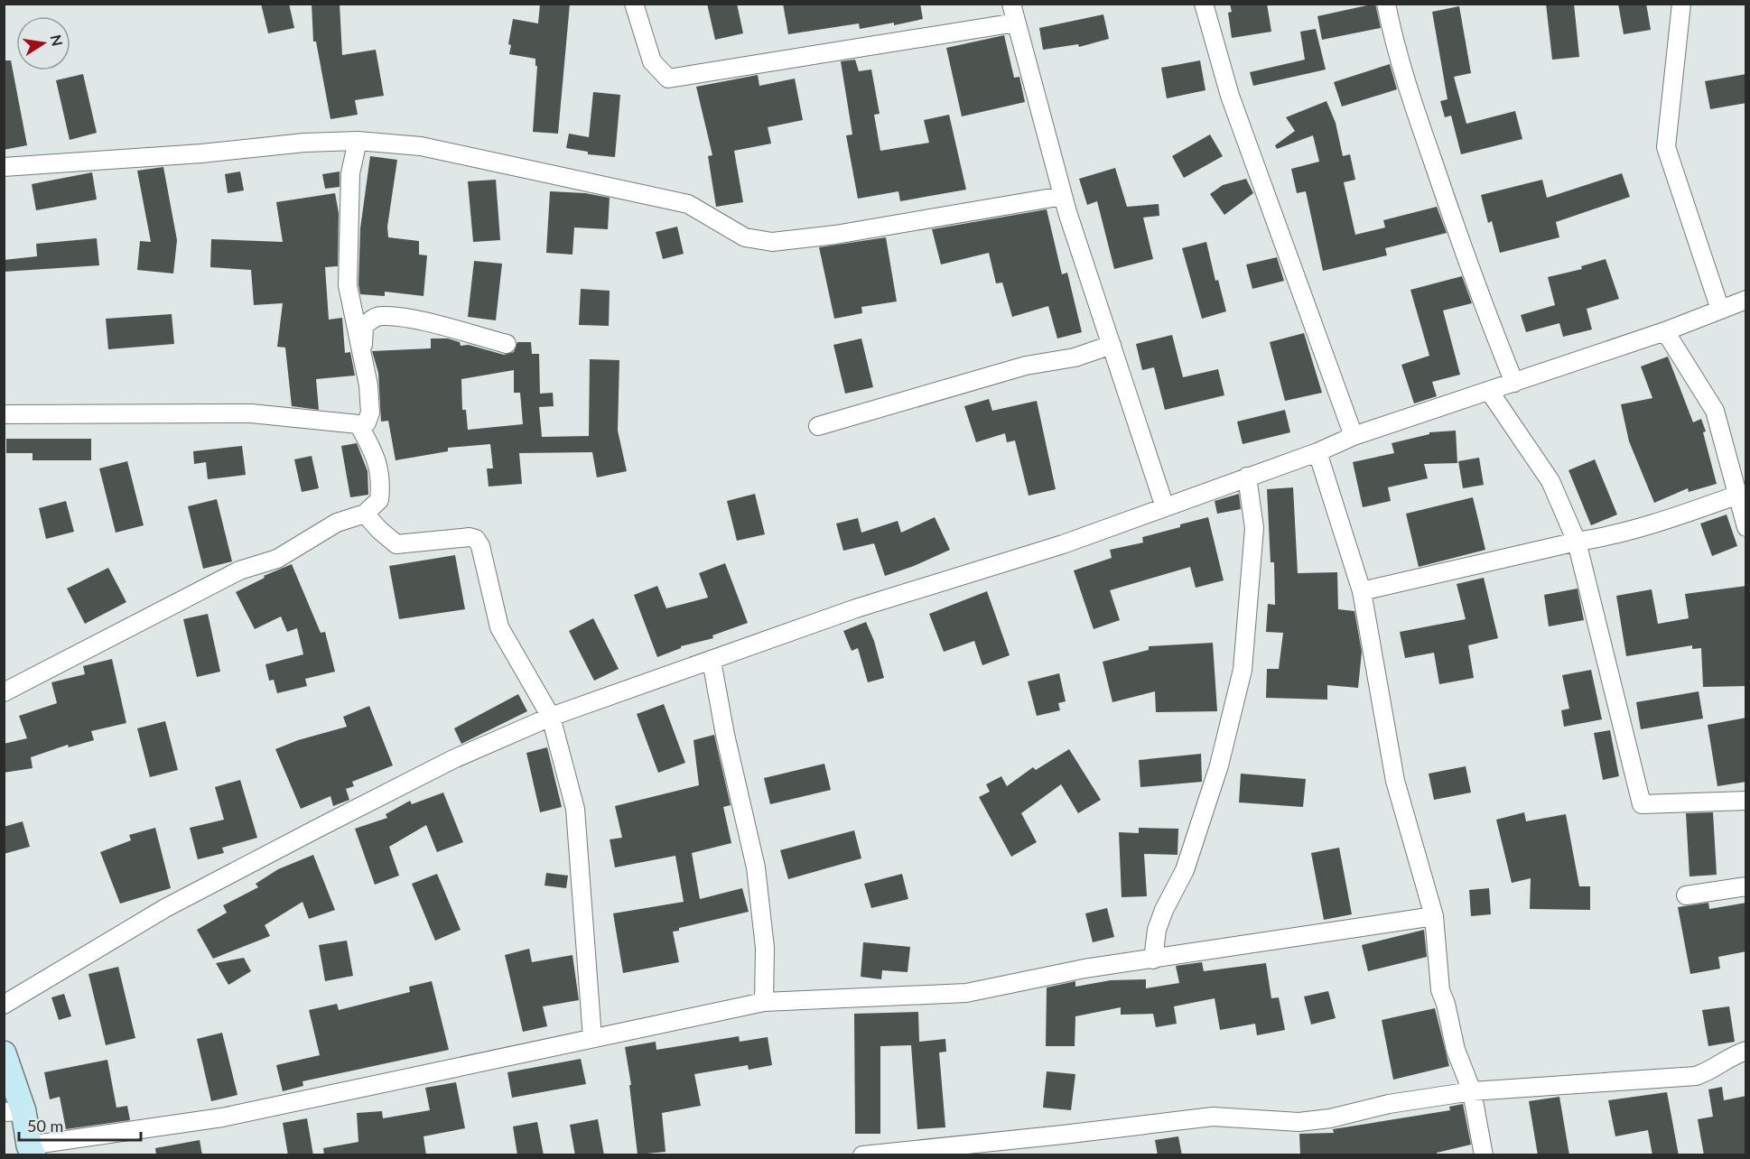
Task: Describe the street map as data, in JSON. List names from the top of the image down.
{
  "scale_bar": "50 m",
  "north": "right"
}
